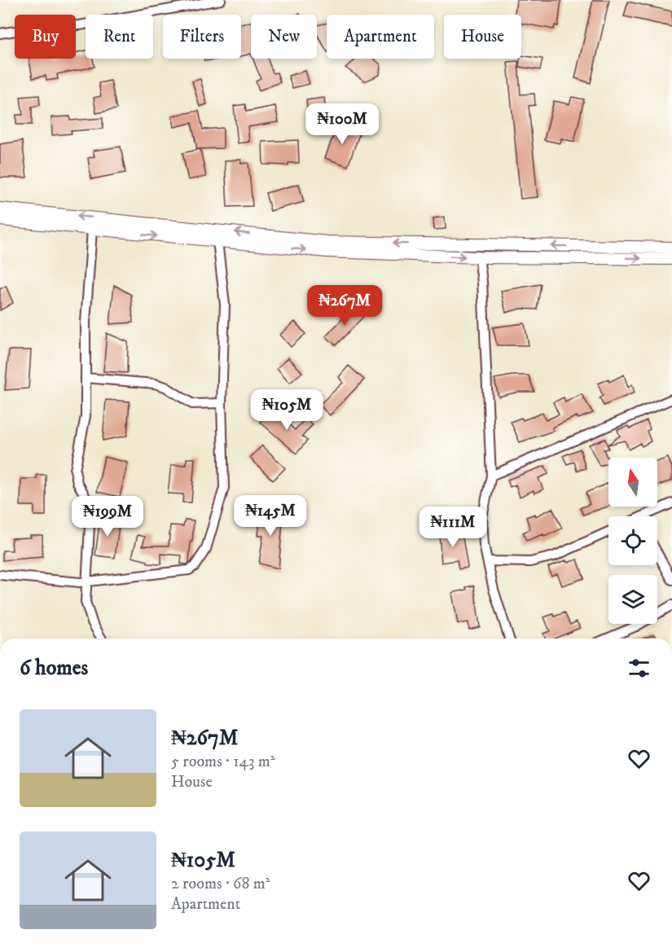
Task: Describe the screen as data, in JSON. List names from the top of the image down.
{
  "north": "top",
  "page": {
    "chip": [
      "Buy",
      "Rent",
      "Filters",
      "New",
      "Apartment",
      "House"
    ],
    "price": [
      "₦100M",
      "₦267M",
      "₦105M",
      "₦145M",
      "₦199M",
      "₦111M"
    ],
    "heading": "6 homes",
    "list": [
      {
        "name": "₦267M",
        "note": "5 rooms · 143 m² · House"
      },
      {
        "name": "₦105M",
        "note": "2 rooms · 68 m² · Apartment"
      }
    ]
  }
}
